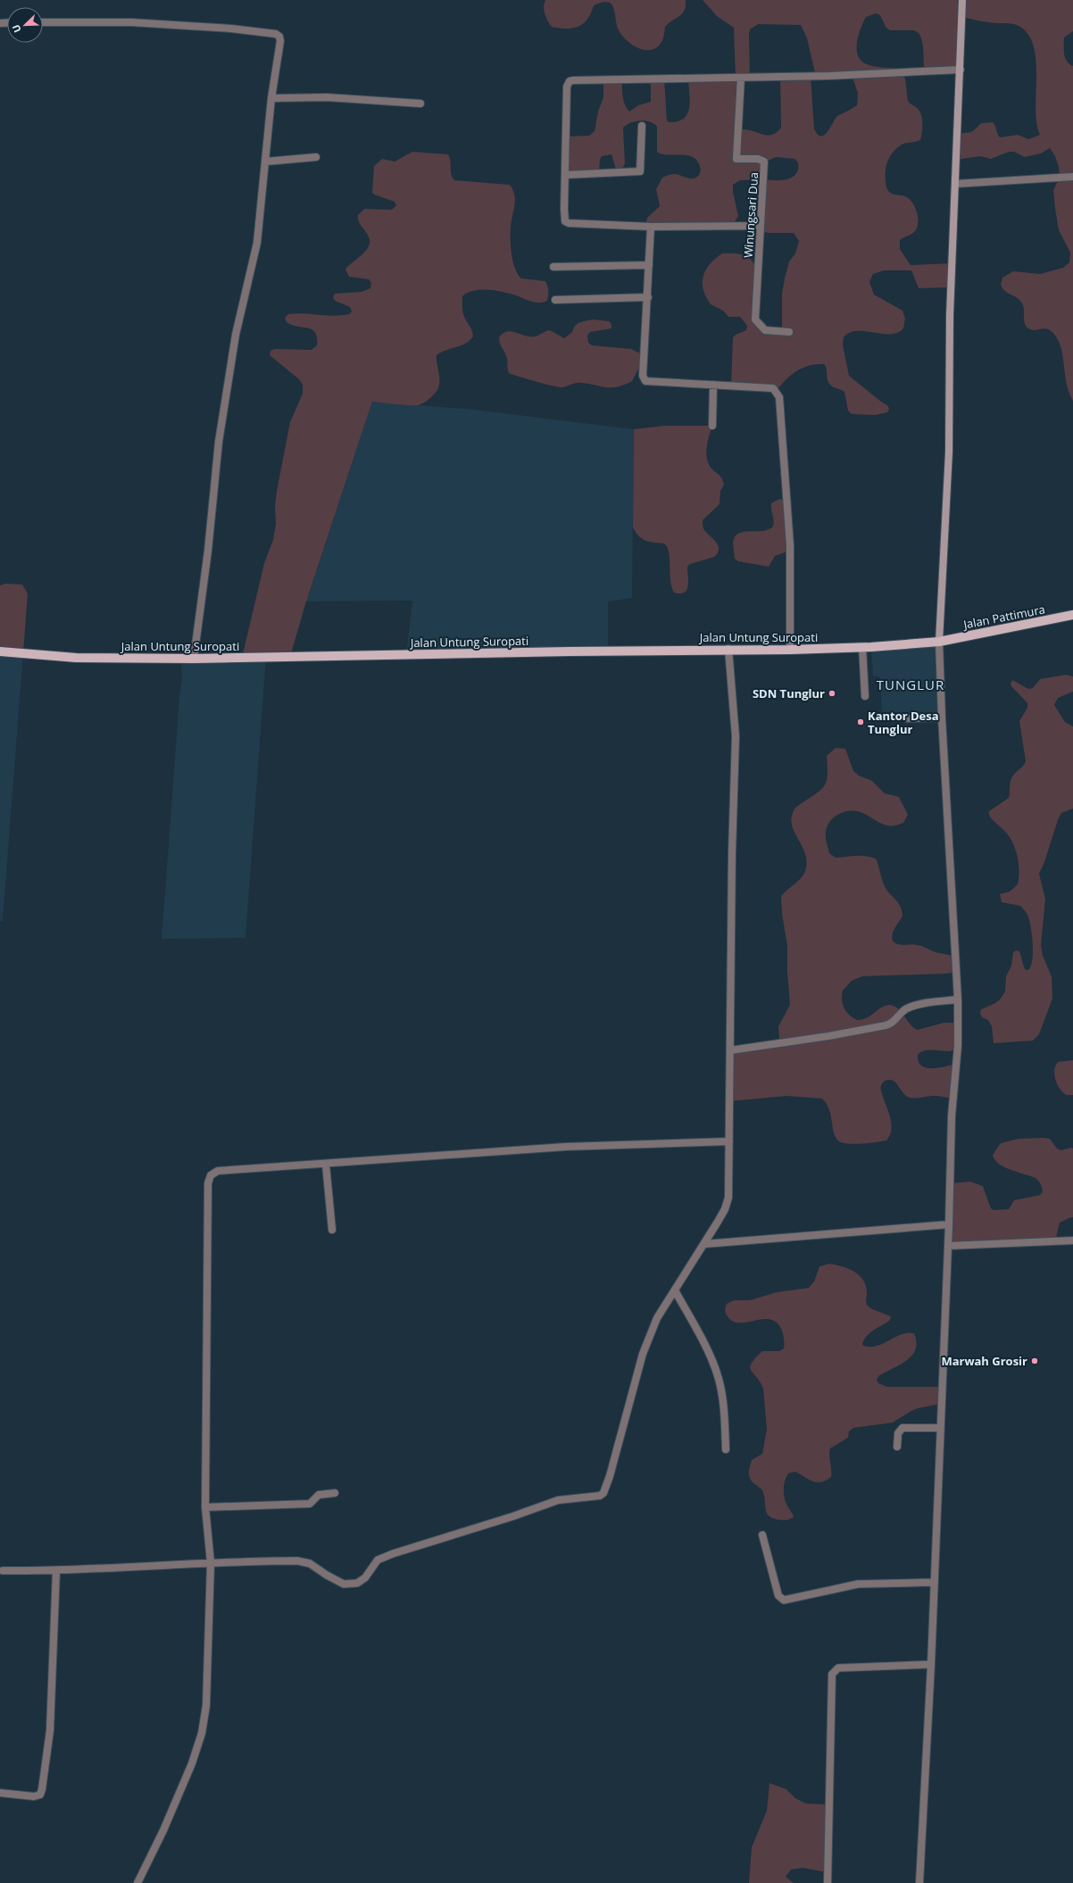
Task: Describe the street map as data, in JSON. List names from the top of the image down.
{
  "streets": {
    "main road": ["Jalan Pattimura", "Jalan Untung Suropati"],
    "street": ["Winungsari Dua"]
  },
  "crossings": [
    ["Jalan Pattimura", "Jalan Untung Suropati"]
  ],
  "districts": ["TUNGLUR"],
  "places": ["SDN Tunglur", "Kantor Desa Tunglur", "Marwah Grosir"],
  "north": "bottom left"
}
